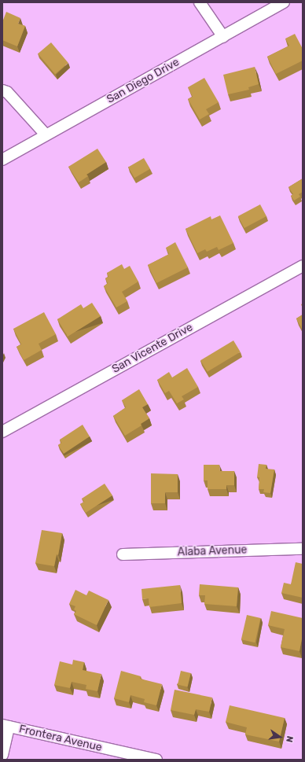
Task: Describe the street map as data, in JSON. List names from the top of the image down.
{
  "streets": {
    "street": [
      "San Diego Drive",
      "San Vicente Drive",
      "Alaba Avenue",
      "Frontera Avenue"
    ]
  },
  "north": "right"
}
